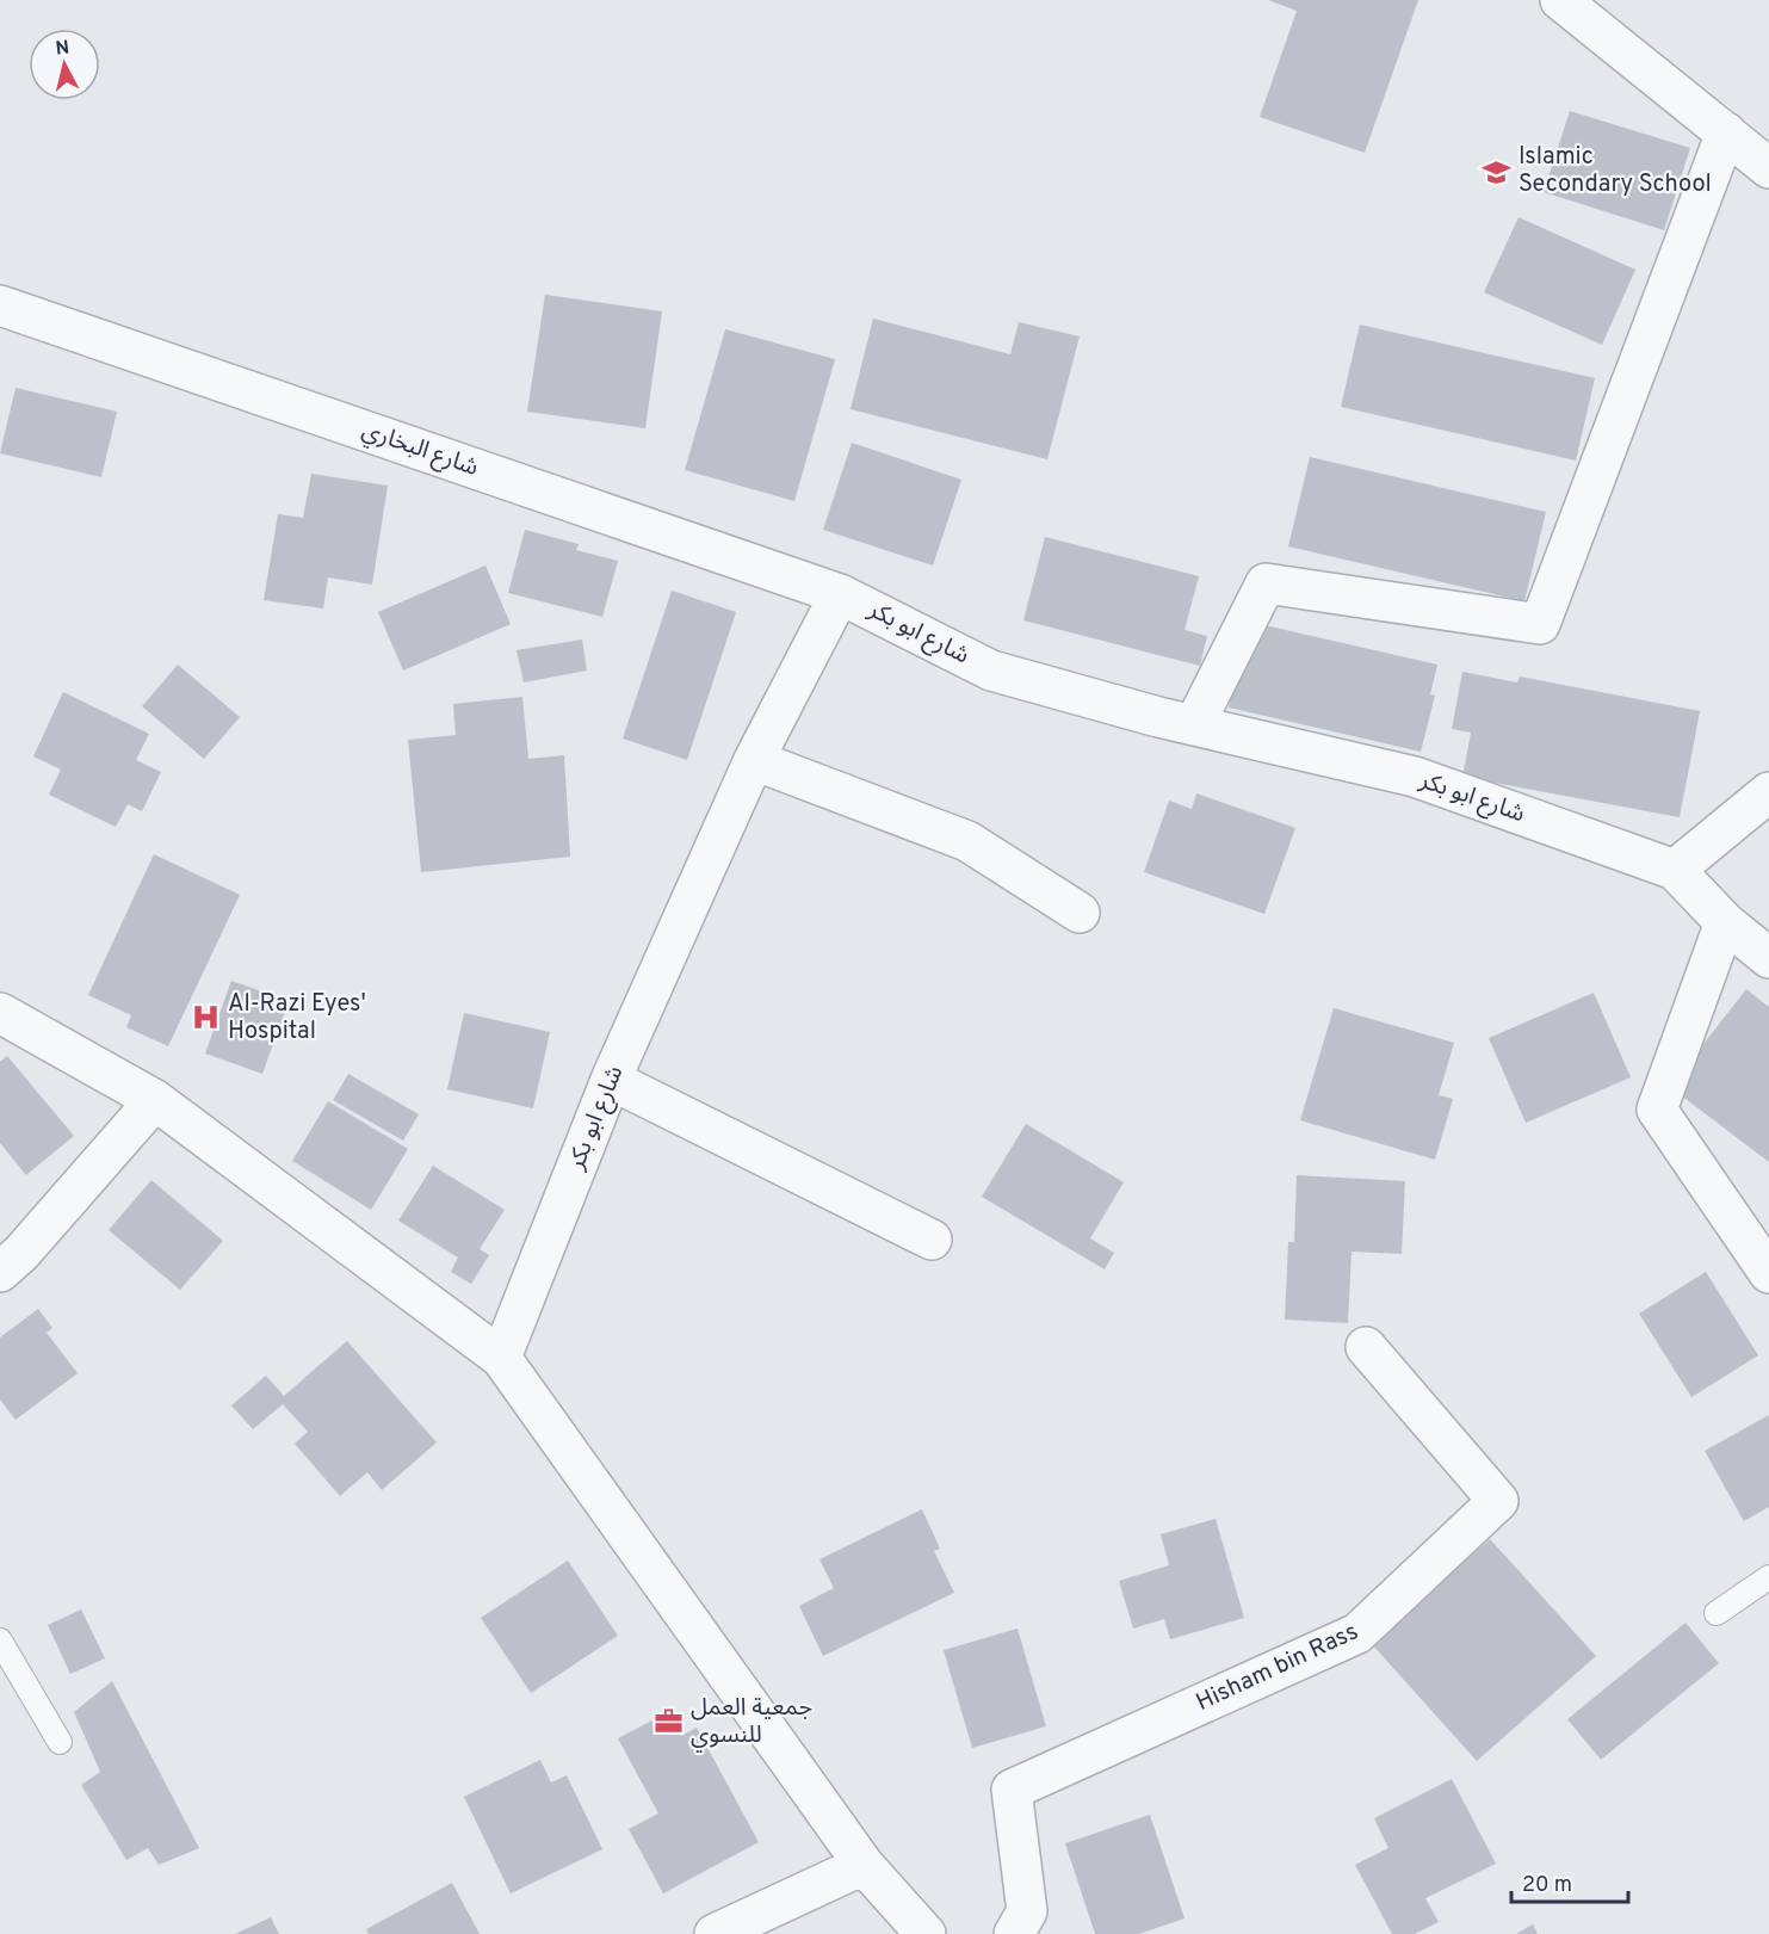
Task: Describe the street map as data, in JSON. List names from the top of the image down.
{
  "streets": {
    "street": ["شارع البخاري", "شارع ابو بكر", "Hisham bin Rass"]
  },
  "crossings": [
    ["شارع البخاري", "شارع ابو بكر"]
  ],
  "places": {
    "school or university": ["Islamic Secondary School"],
    "hospital": ["Al-Razi Eyes' Hospital"],
    "office": ["جمعية العمل للنسوي"]
  },
  "scale_bar": "20 m",
  "north": "top"
}
